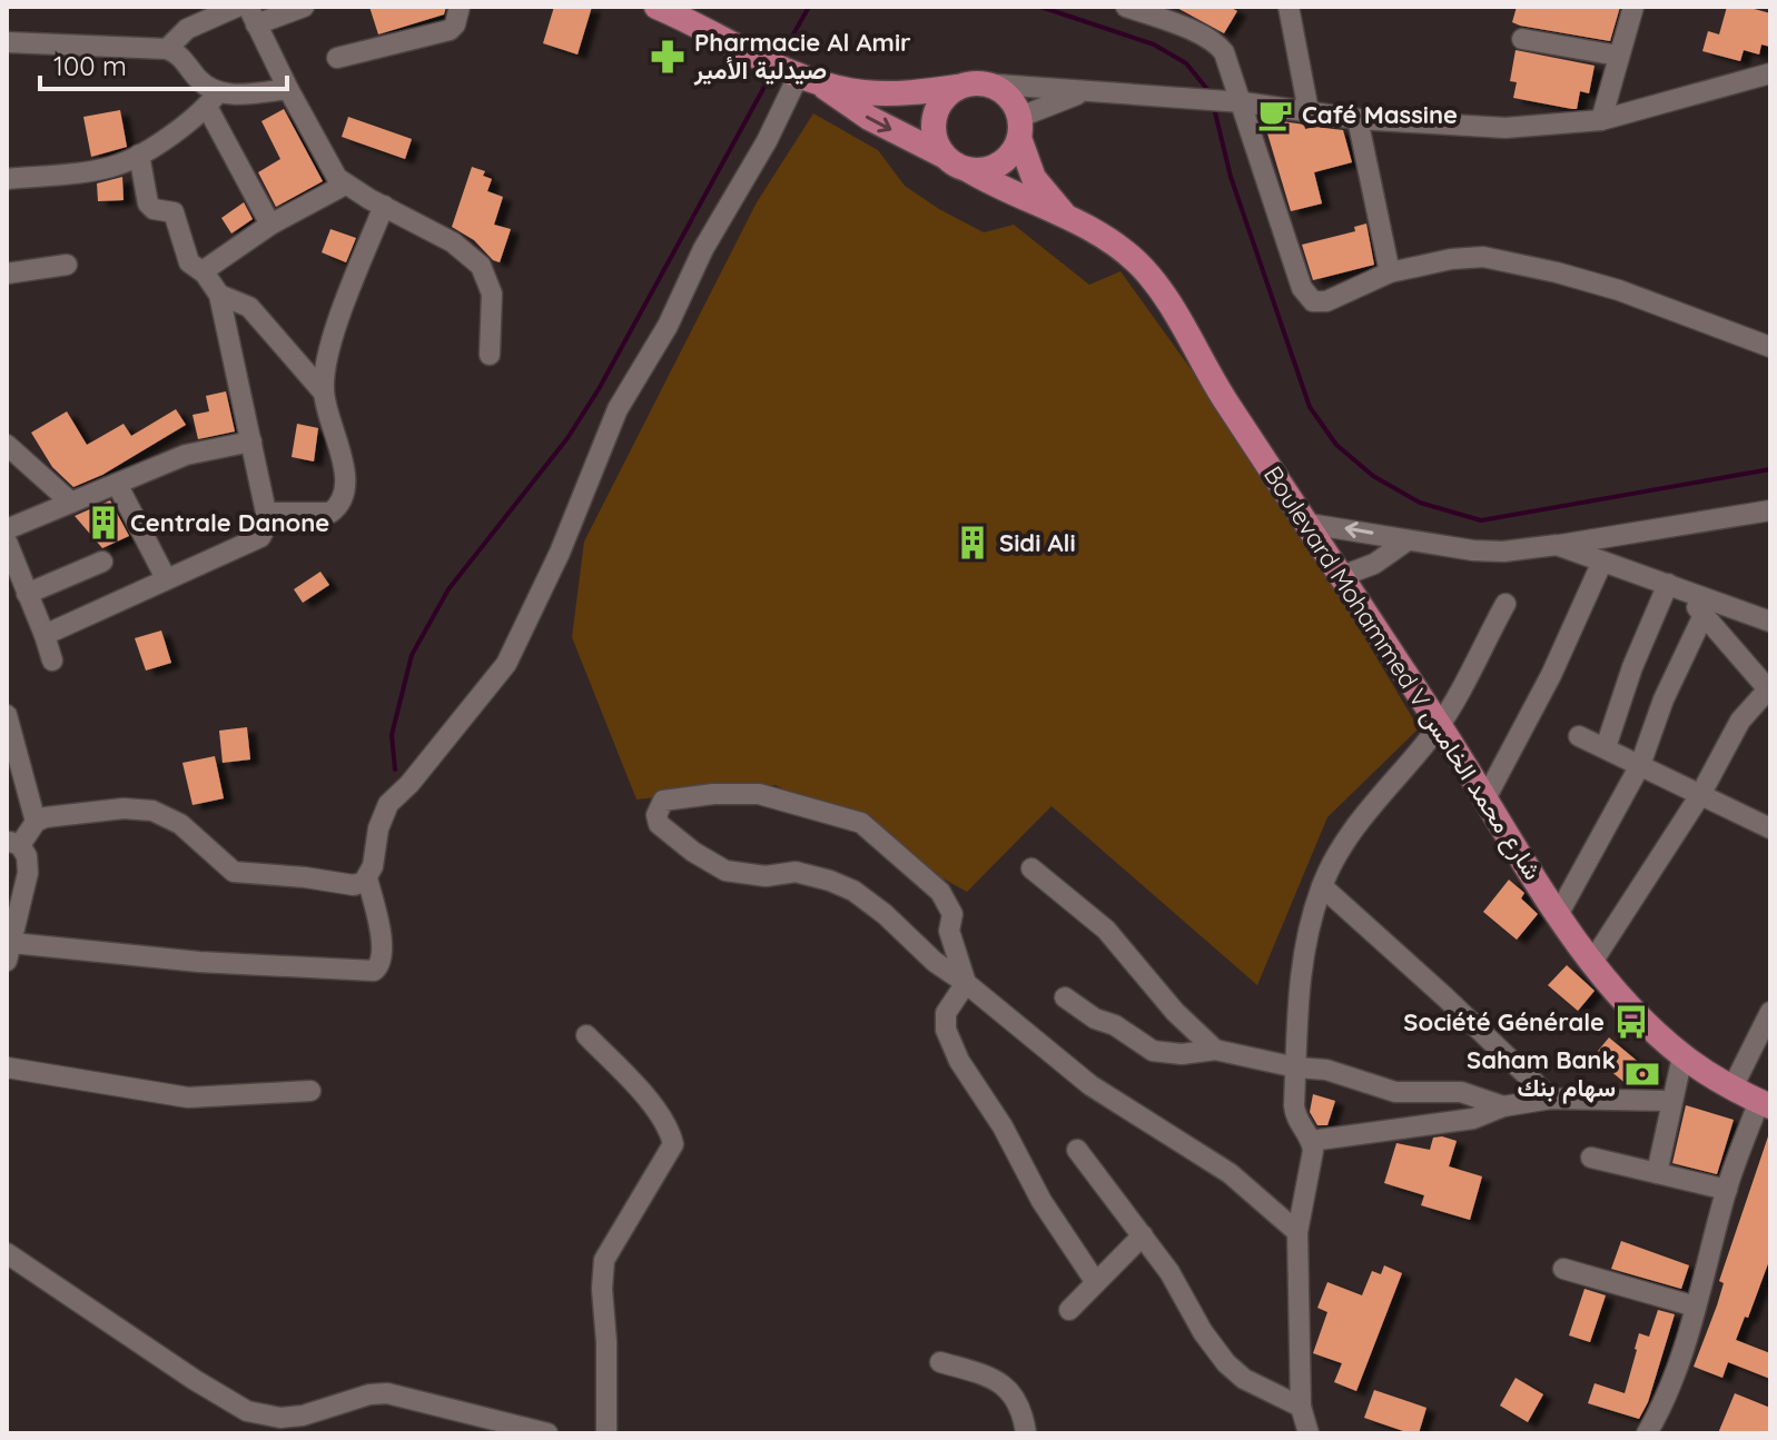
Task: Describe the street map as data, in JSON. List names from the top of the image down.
{
  "streets": {
    "main road": ["Boulevard Mohammed V شارع محمد الخامس"]
  },
  "places": {
    "pharmacy": ["Pharmacie Al Amir صيدلية الأمير"],
    "cafe": ["Café Massine"],
    "building": ["Centrale Danone", "Sidi Ali"],
    "bus stop": ["Société Générale"],
    "bank": ["Saham Bank سهام بنك"]
  },
  "scale_bar": "100 m"
}
